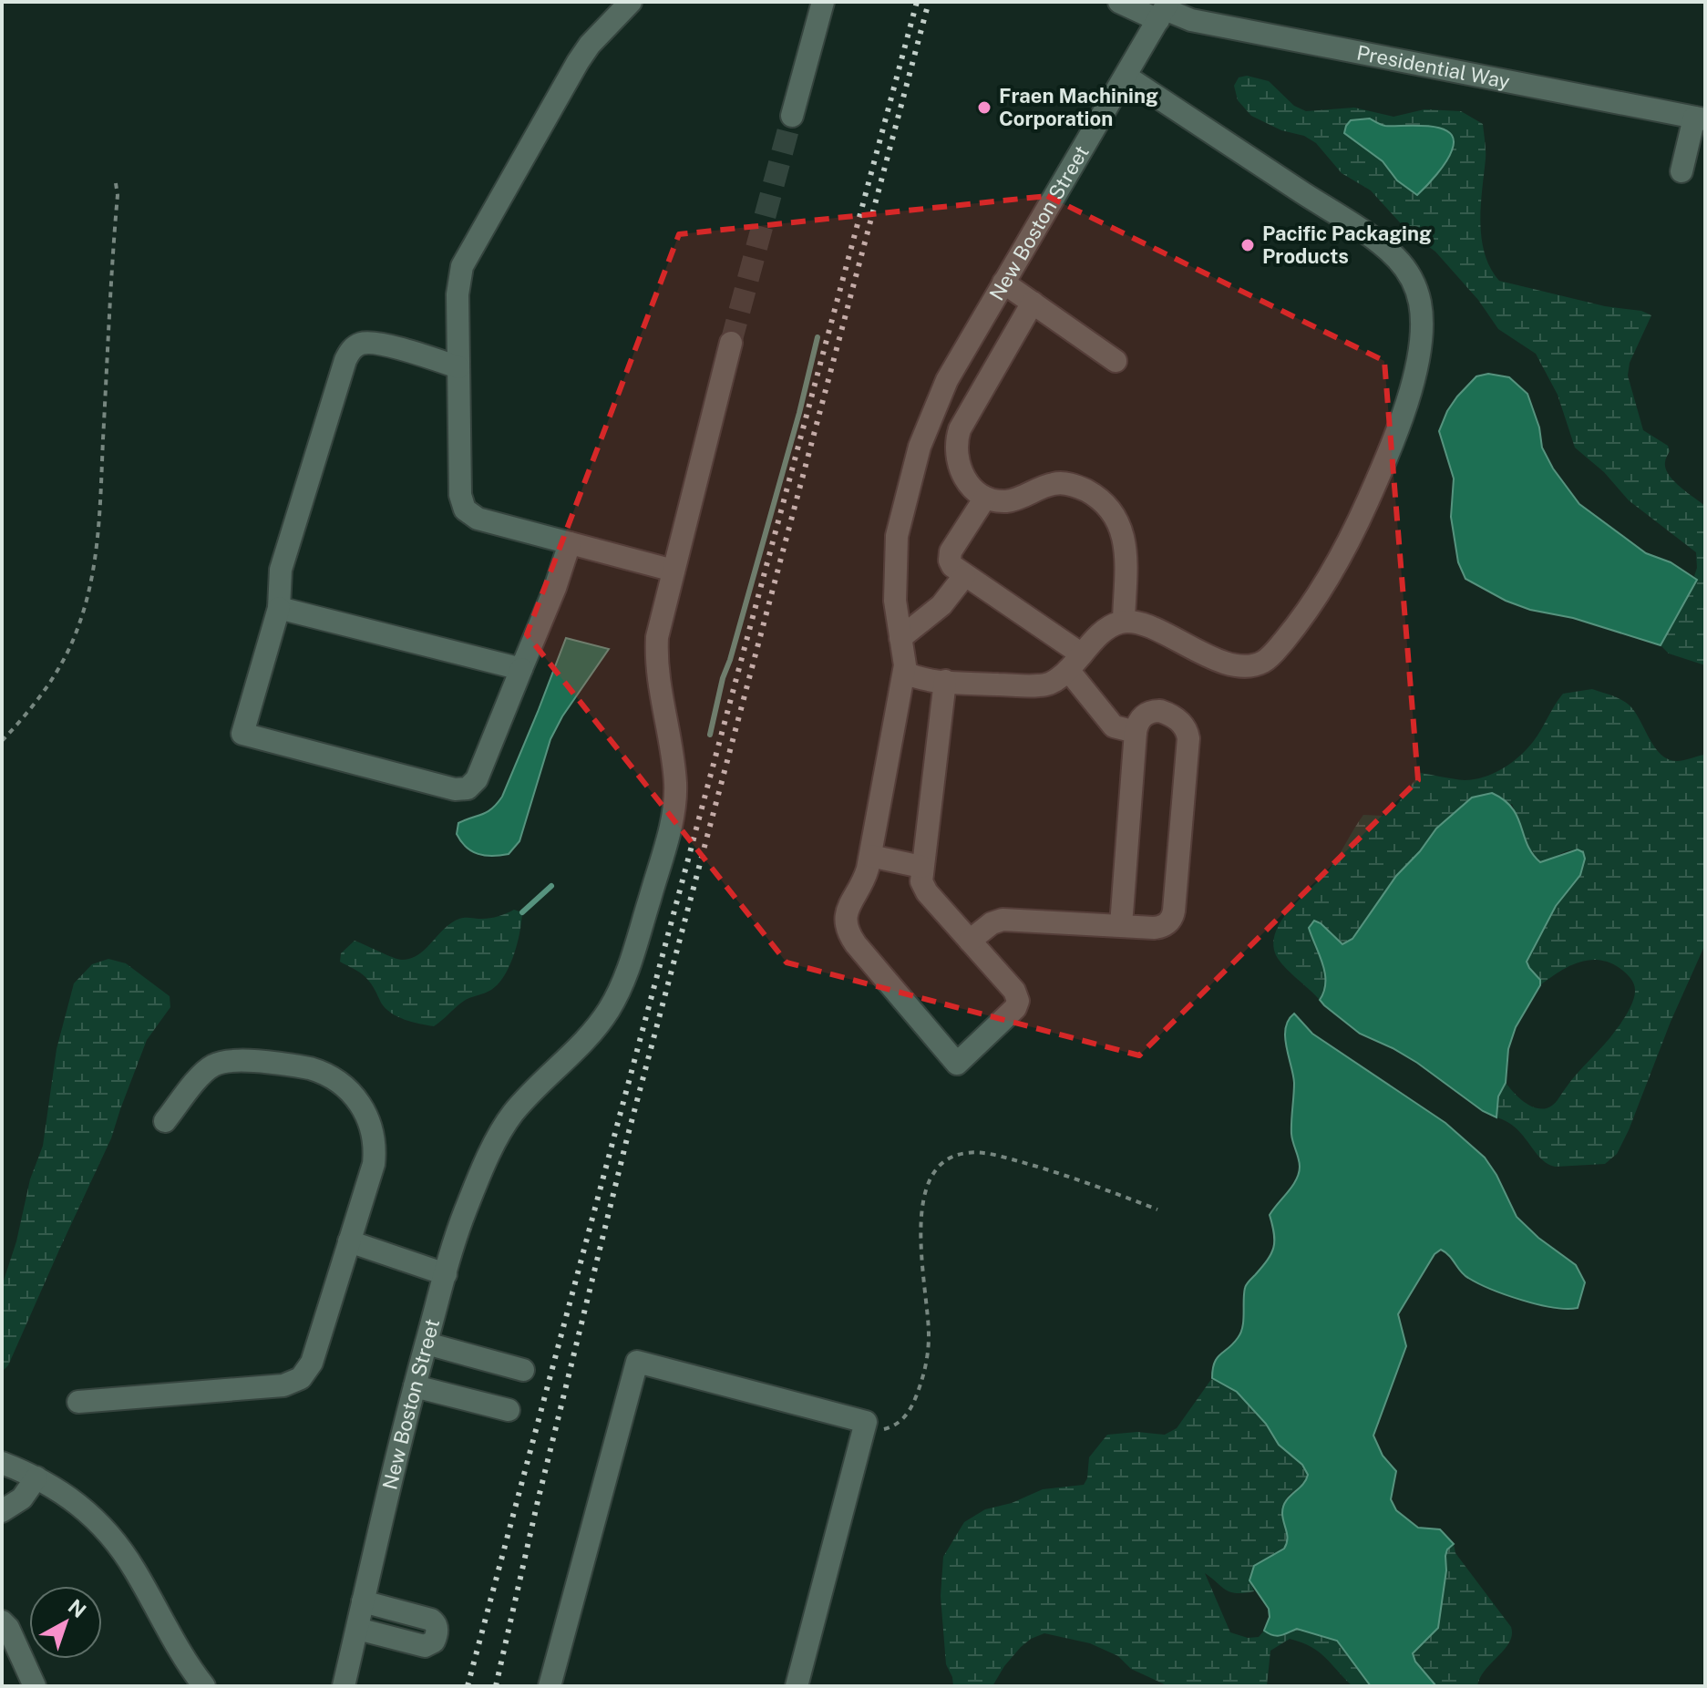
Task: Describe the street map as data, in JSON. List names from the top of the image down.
{
  "streets": {
    "street": ["Presidential Way", "New Boston Street"]
  },
  "crossings": [
    ["Presidential Way", "New Boston Street"]
  ],
  "places": ["Fraen Machining Corporation", "Pacific Packaging Products"],
  "north": "top right"
}
